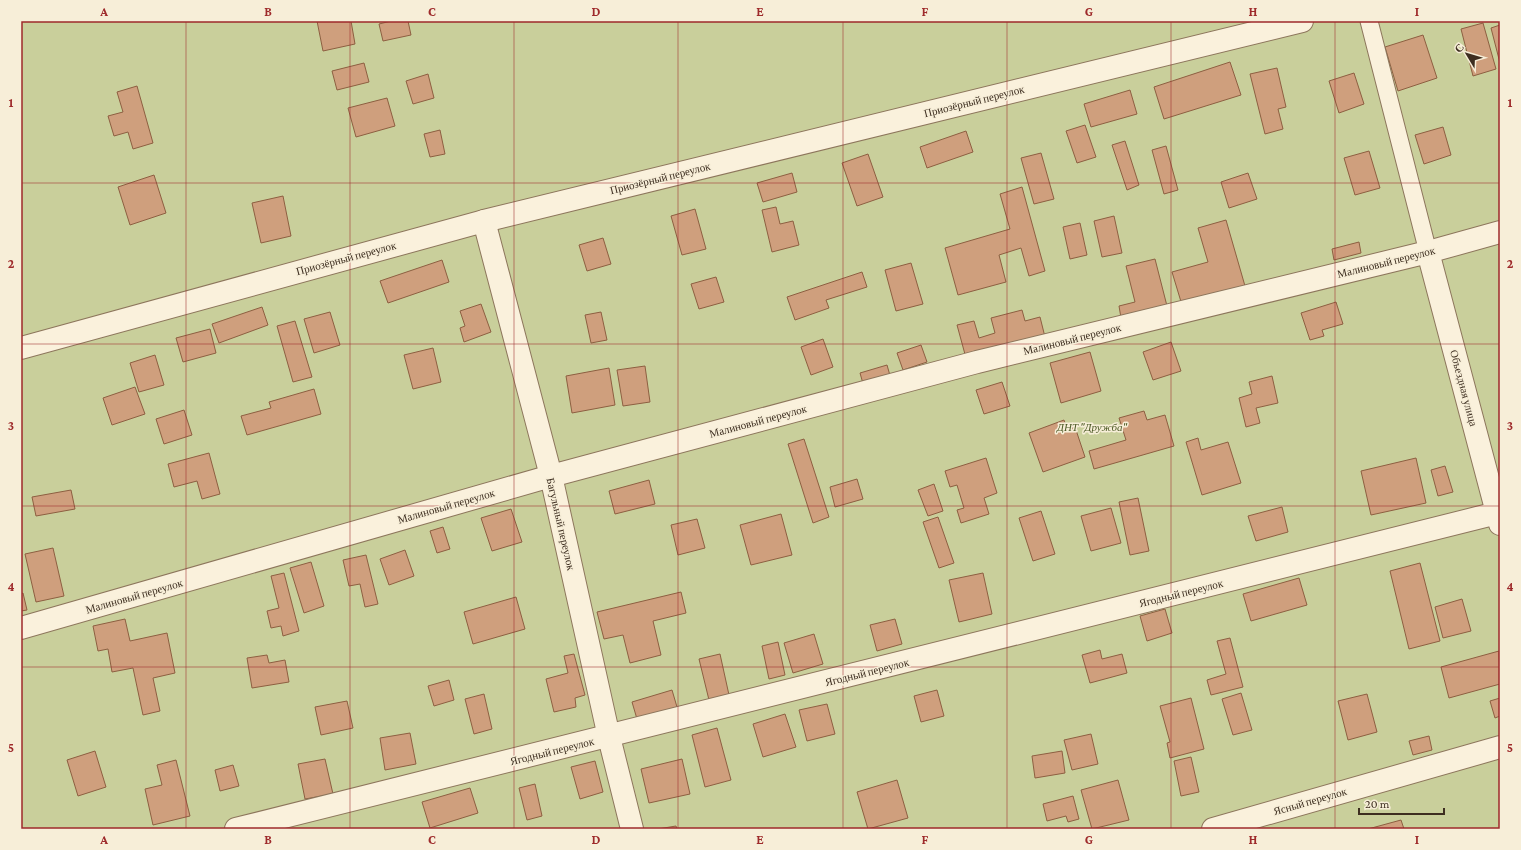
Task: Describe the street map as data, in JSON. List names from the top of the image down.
{
  "streets": {
    "street": [
      "Приозёрный переулок",
      "Малиновый переулок",
      "Объездная улица",
      "Багульный переулок",
      "Ягодный переулок",
      "Ясный переулок"
    ]
  },
  "crossings": [
    ["Приозёрный переулок", "Багульный переулок"],
    ["Малиновый переулок", "Объездная улица"],
    ["Малиновый переулок", "Багульный переулок"],
    ["Объездная улица", "Ягодный переулок"],
    ["Багульный переулок", "Ягодный переулок"]
  ],
  "parks": ["ДНТ \"Дружба\""],
  "scale_bar": "20 m",
  "north": "top left",
  "grid": {
    "columns": [
      "A",
      "B",
      "C",
      "D",
      "E",
      "F",
      "G",
      "H",
      "I"
    ],
    "rows": [
      "1",
      "2",
      "3",
      "4",
      "5"
    ]
  }
}
